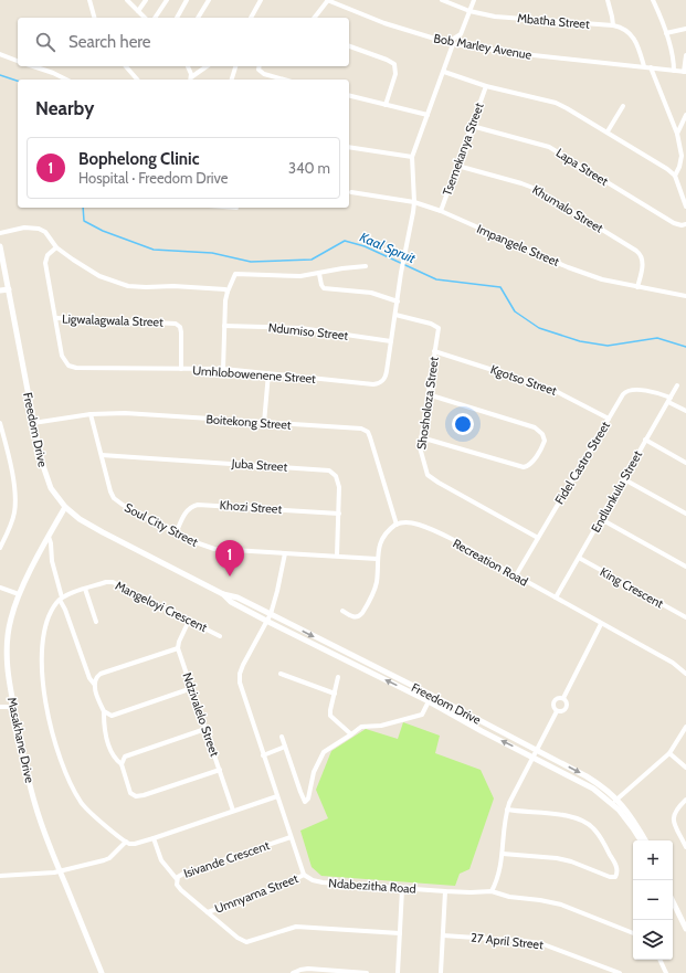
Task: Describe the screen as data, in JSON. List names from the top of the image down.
{
  "streets": {
    "street": [
      "Mbatha Street",
      "Bob Marley Avenue",
      "Tsemekanya Street",
      "Lapa Street",
      "Khumalo Street",
      "Impangele Street",
      "Ligwalagwala Street",
      "Ndumiso Street",
      "Umhlobowenene Street",
      "Kgotso Street",
      "Shosholoza Street",
      "Boitekong Street",
      "Freedom Drive",
      "Fidel Castro Street",
      "Juba Street",
      "Endlunkulu Street",
      "Khozi Street",
      "Soul City Street",
      "Recreation Road",
      "King Crescent",
      "Mangeloyi Crescent",
      "Ndzivalelo Street",
      "Masakhane Drive",
      "Isivande Crescent",
      "Ndabezitha Road",
      "Umnyama Street",
      "27 April Street"
    ]
  },
  "crossings": [
    ["Mbatha Street", "Bob Marley Avenue"],
    ["Tsemekanya Street", "Lapa Street"],
    ["Tsemekanya Street", "Khumalo Street"],
    ["Tsemekanya Street", "Impangele Street"],
    ["Khumalo Street", "Impangele Street"],
    ["Impangele Street", "Umhlobowenene Street"],
    ["Ligwalagwala Street", "Umhlobowenene Street"],
    ["Ndumiso Street", "Umhlobowenene Street"],
    ["Umhlobowenene Street", "Shosholoza Street"],
    ["Kgotso Street", "Shosholoza Street"],
    ["Kgotso Street", "Fidel Castro Street"],
    ["Shosholoza Street", "Fidel Castro Street"],
    ["Boitekong Street", "Freedom Drive"],
    ["Boitekong Street", "Soul City Street"],
    ["Boitekong Street", "Recreation Road"],
    ["Freedom Drive", "Masakhane Drive"],
    ["Fidel Castro Street", "Endlunkulu Street"],
    ["Fidel Castro Street", "Recreation Road"],
    ["Juba Street", "Khozi Street"],
    ["Juba Street", "Soul City Street"],
    ["Endlunkulu Street", "Recreation Road"],
    ["Endlunkulu Street", "King Crescent"],
    ["Khozi Street", "Soul City Street"],
    ["Isivande Crescent", "Umnyama Street"],
    ["Ndabezitha Road", "Umnyama Street"]
  ],
  "water": ["Kaal Spruit"],
  "page": {
    "search": "Search here",
    "heading": "Nearby",
    "list": [
      {
        "mark": "1",
        "name": "Bophelong Clinic",
        "note": "Hospital · Freedom Drive",
        "value": "340 m"
      }
    ],
    "pins": "1",
    "map_buttons": ["+", "−"]
  }
}
